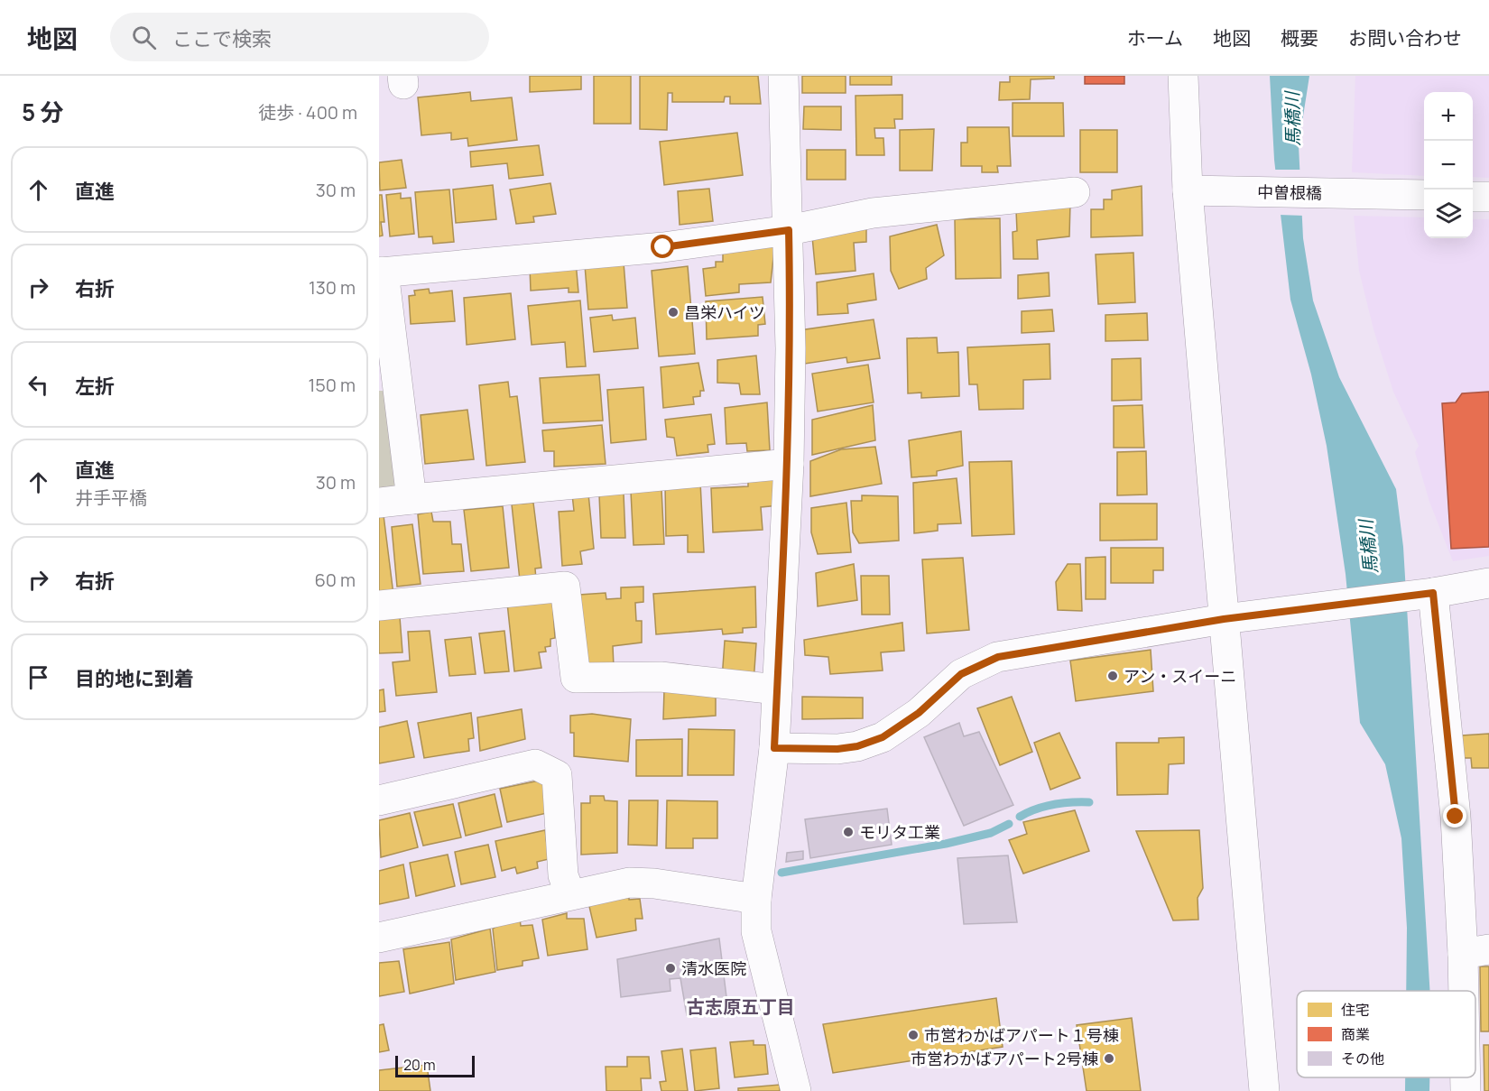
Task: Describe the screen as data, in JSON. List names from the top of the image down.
{
  "streets": {
    "street": ["中曽根橋"]
  },
  "districts": ["古志原五丁目"],
  "water": ["馬橋川"],
  "places": [
    "昌栄ハイツ",
    "アン・スイーニ",
    "モリタ工業",
    "清水医院",
    "市営わかばアパート１号棟",
    "市営わかばアパート2号棟"
  ],
  "legend": ["住宅", "商業", "その他"],
  "scale_bar": "20 m",
  "page": {
    "header": "地図",
    "search": "ここで検索",
    "nav": [
      "ホーム",
      "地図",
      "概要",
      "お問い合わせ"
    ],
    "heading": ["5 分", "徒歩 · 400 m"],
    "map_buttons": ["+", "−"],
    "list": [
      ["直進", "30 m"],
      ["右折", "130 m"],
      ["左折", "150 m"],
      ["直進", "井手平橋", "30 m"],
      ["右折", "60 m"],
      "目的地に到着"
    ],
    "scale": "20 m"
  }
}
